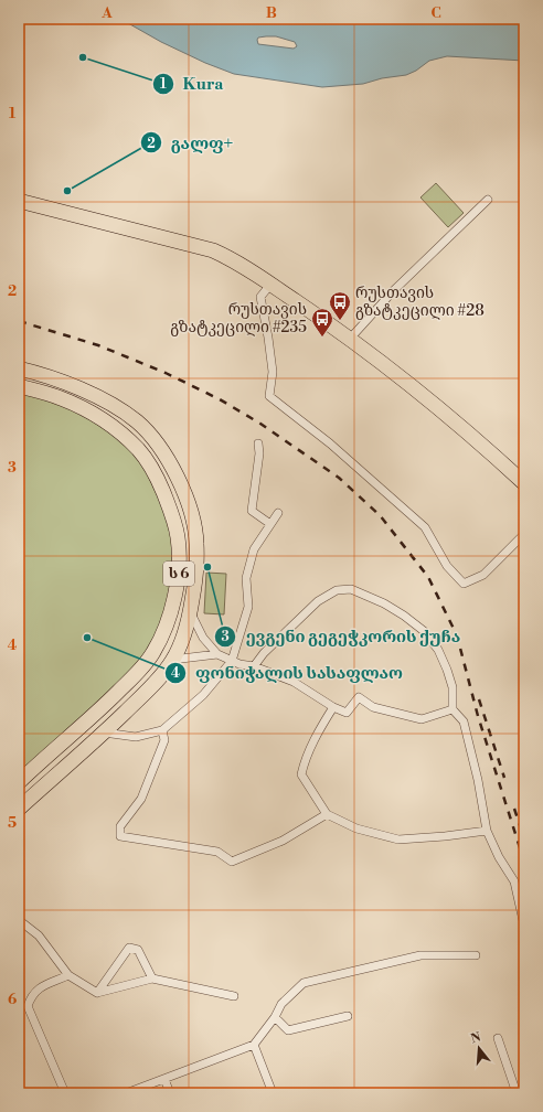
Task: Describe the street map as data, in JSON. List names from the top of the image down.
{
  "streets": {
    "highway": ["ს 6"]
  },
  "places": {
    "other": [
      "Kura",
      "გალფ+",
      "ევგენი გეგეჭკორის ქუჩა",
      "ფონიჭალის სასაფლაო"
    ],
    "bus stop": ["რუსთავის გზატკეცილი #28", "რუსთავის გზატკეცილი #235"]
  },
  "north": "top",
  "grid": {
    "columns": ["A", "B", "C"],
    "rows": [
      "1",
      "2",
      "3",
      "4",
      "5",
      "6"
    ]
  }
}
